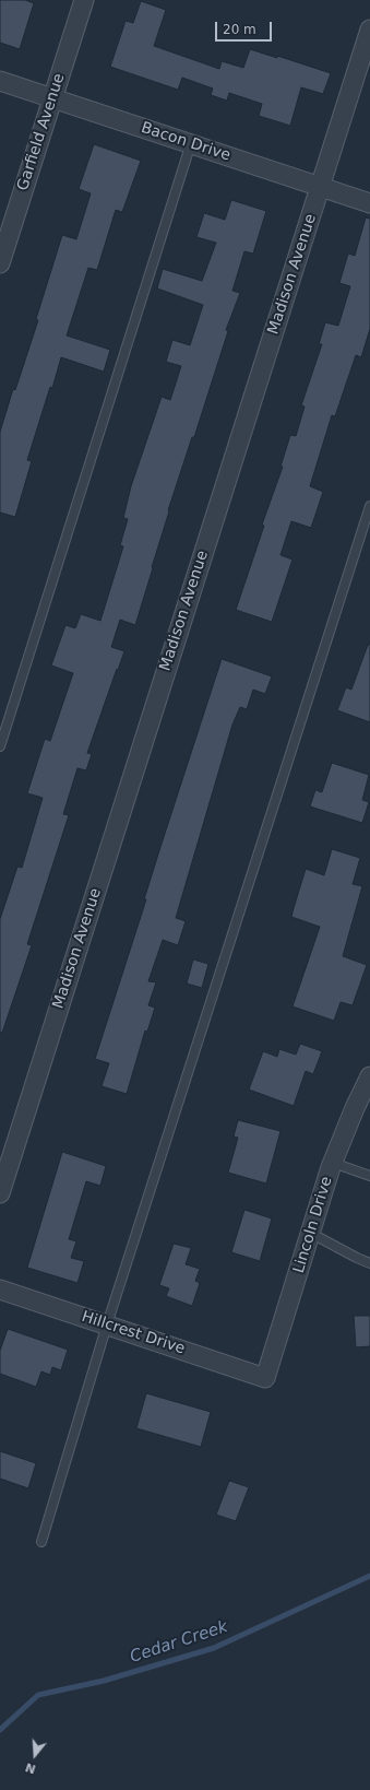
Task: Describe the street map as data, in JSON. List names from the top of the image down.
{
  "streets": {
    "street": [
      "Garfield Avenue",
      "Bacon Drive",
      "Madison Avenue",
      "Lincoln Drive",
      "Hillcrest Drive"
    ]
  },
  "crossings": [
    ["Garfield Avenue", "Bacon Drive"],
    ["Bacon Drive", "Madison Avenue"],
    ["Lincoln Drive", "Hillcrest Drive"]
  ],
  "water": ["Cedar Creek"],
  "scale_bar": "20 m",
  "north": "bottom"
}
